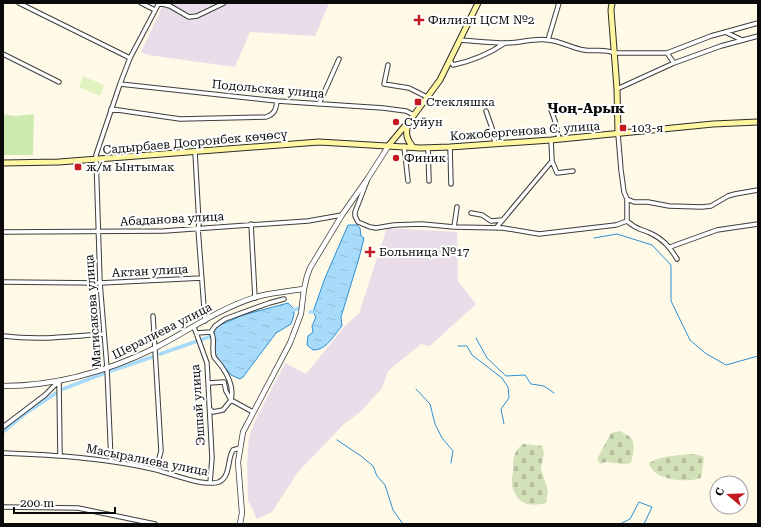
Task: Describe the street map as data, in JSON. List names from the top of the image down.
{
  "streets": {
    "main road": ["Кожобергенова С. улица", "Садырбаев Дооронбек көчөсү"],
    "street": [
      "Подольская улица",
      "Абаданова улица",
      "Актан улица",
      "Матисакова улица",
      "Шералиева улица",
      "Эшпай улица",
      "Масыралиева улица"
    ]
  },
  "crossings": [
    ["Подольская улица", "Матисакова улица"],
    ["Кожобергенова С. улица", "Садырбаев Дооронбек көчөсү"],
    ["Садырбаев Дооронбек көчөсү", "Матисакова улица"],
    ["Абаданова улица", "Матисакова улица"],
    ["Актан улица", "Матисакова улица"],
    ["Матисакова улица", "Шералиева улица"],
    ["Матисакова улица", "Масыралиева улица"],
    ["Шералиева улица", "Эшпай улица"],
    ["Эшпай улица", "Масыралиева улица"]
  ],
  "districts": ["Чоң-Арык"],
  "places": {
    "health": ["Филиал ЦСМ №2", "Больница №17"],
    "transit": ["Стекляшка", "103-я", "ж/м Ынтымак"],
    "other": ["Суйун", "Финик"]
  },
  "scale_bar": "200 m",
  "north": "left"
}
